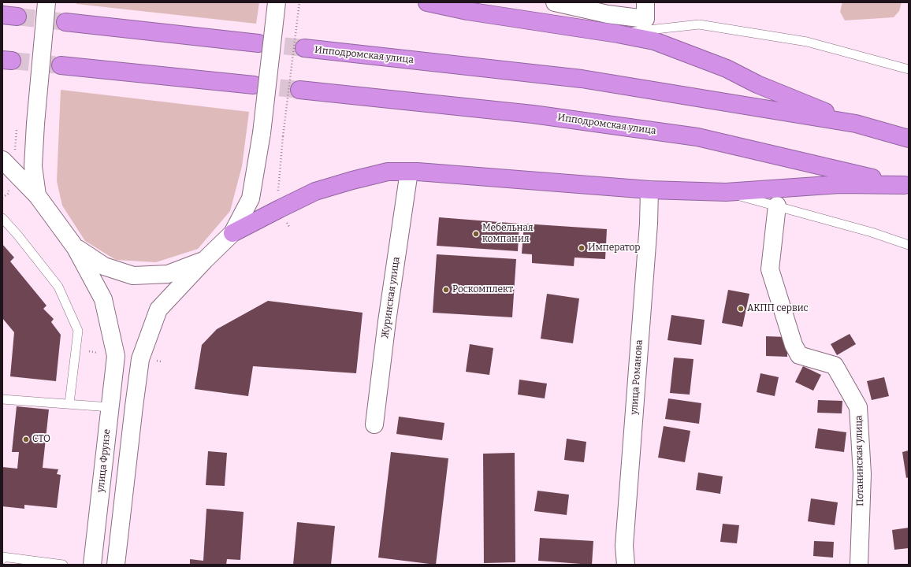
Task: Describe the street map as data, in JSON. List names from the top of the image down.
{
  "streets": {
    "highway": ["Ипподромская улица"],
    "main road": [
      "Журинская улица",
      "улица Романова",
      "улица Фрунзе",
      "Потанинская улица"
    ]
  },
  "places": [
    "Мебельная компания",
    "Император",
    "Роскомплект",
    "АКПП сервис",
    "СТО"
  ]
}
